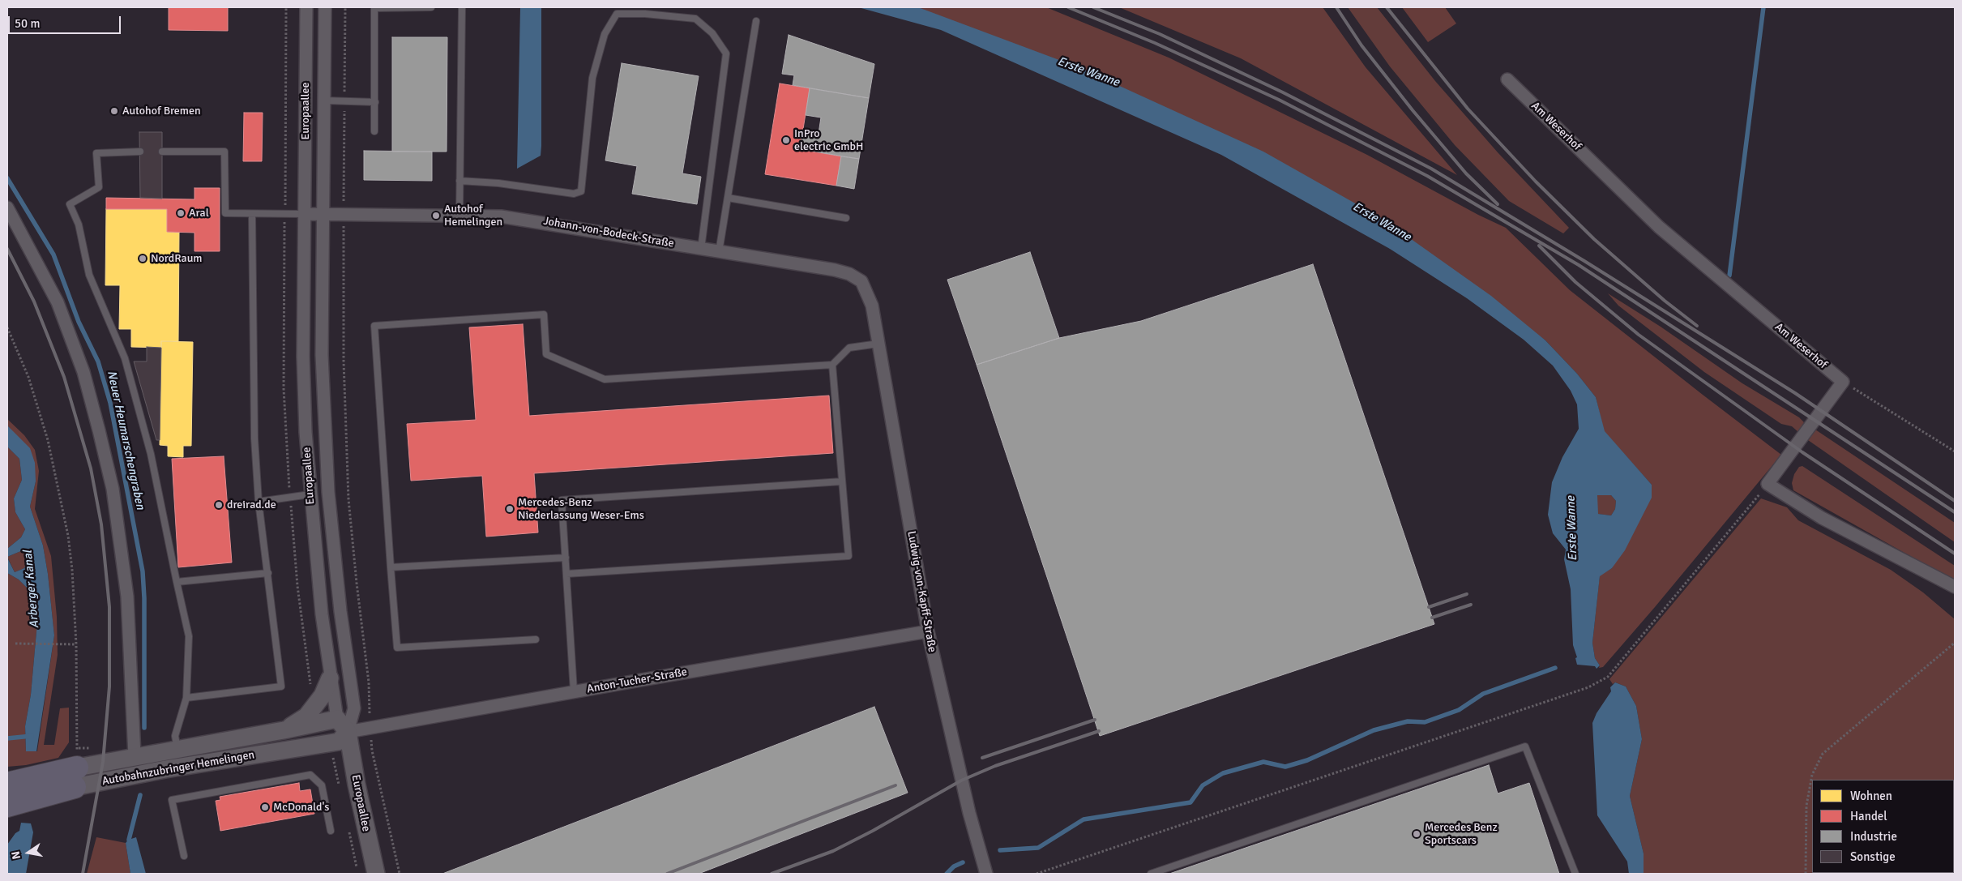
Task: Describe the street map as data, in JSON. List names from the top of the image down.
{
  "streets": {
    "highway": ["Autobahnzubringer Hemelingen"],
    "street": [
      "Europaallee",
      "Am Weserhof",
      "Johann-von-Bodeck-Straße",
      "Ludwig-von-Kapff-Straße",
      "Anton-Tucher-Straße"
    ]
  },
  "crossings": [
    ["Europaallee", "Johann-von-Bodeck-Straße"],
    ["Europaallee", "Anton-Tucher-Straße"],
    ["Europaallee", "Autobahnzubringer Hemelingen"],
    ["Johann-von-Bodeck-Straße", "Ludwig-von-Kapff-Straße"],
    ["Ludwig-von-Kapff-Straße", "Anton-Tucher-Straße"],
    ["Anton-Tucher-Straße", "Autobahnzubringer Hemelingen"]
  ],
  "water": ["Erste Wanne", "Neuer Heumarschengraben", "Arberger Kanal"],
  "places": [
    "Autohof Bremen",
    "InPro electric GmbH",
    "Aral",
    "Autohof Hemelingen",
    "NordRaum",
    "dreirad.de",
    "Mercedes-Benz Niederlassung Weser-Ems",
    "McDonald's",
    "Mercedes Benz Sportscars"
  ],
  "legend": [
    "Wohnen",
    "Handel",
    "Industrie",
    "Sonstige"
  ],
  "scale_bar": "50 m",
  "north": "left"
}
